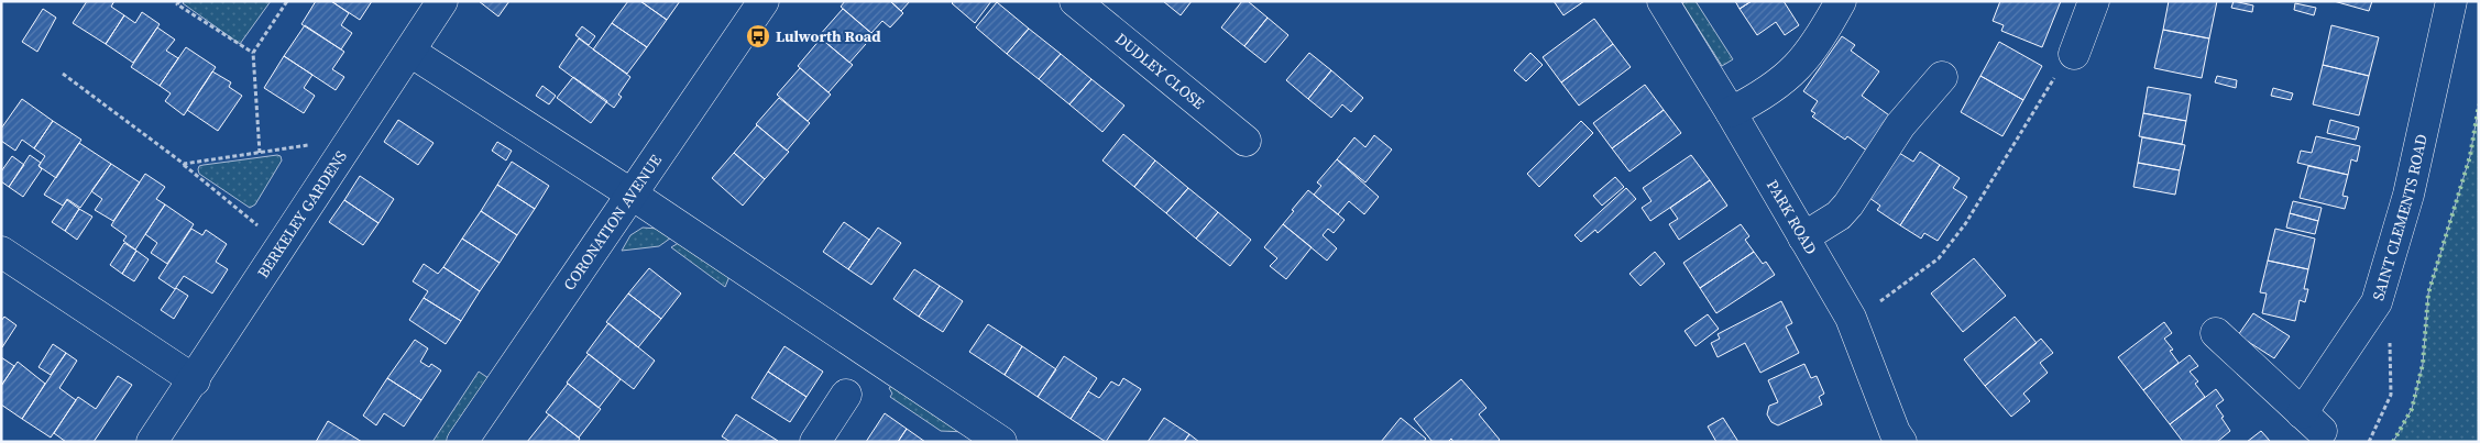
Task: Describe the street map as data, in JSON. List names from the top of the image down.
{
  "streets": {
    "street": [
      "DUDLEY CLOSE",
      "BERKELEY GARDENS",
      "PARK ROAD",
      "SAINT CLEMENTS ROAD",
      "CORONATION AVENUE"
    ]
  },
  "places": {
    "bus stop": ["Lulworth Road"]
  }
}
